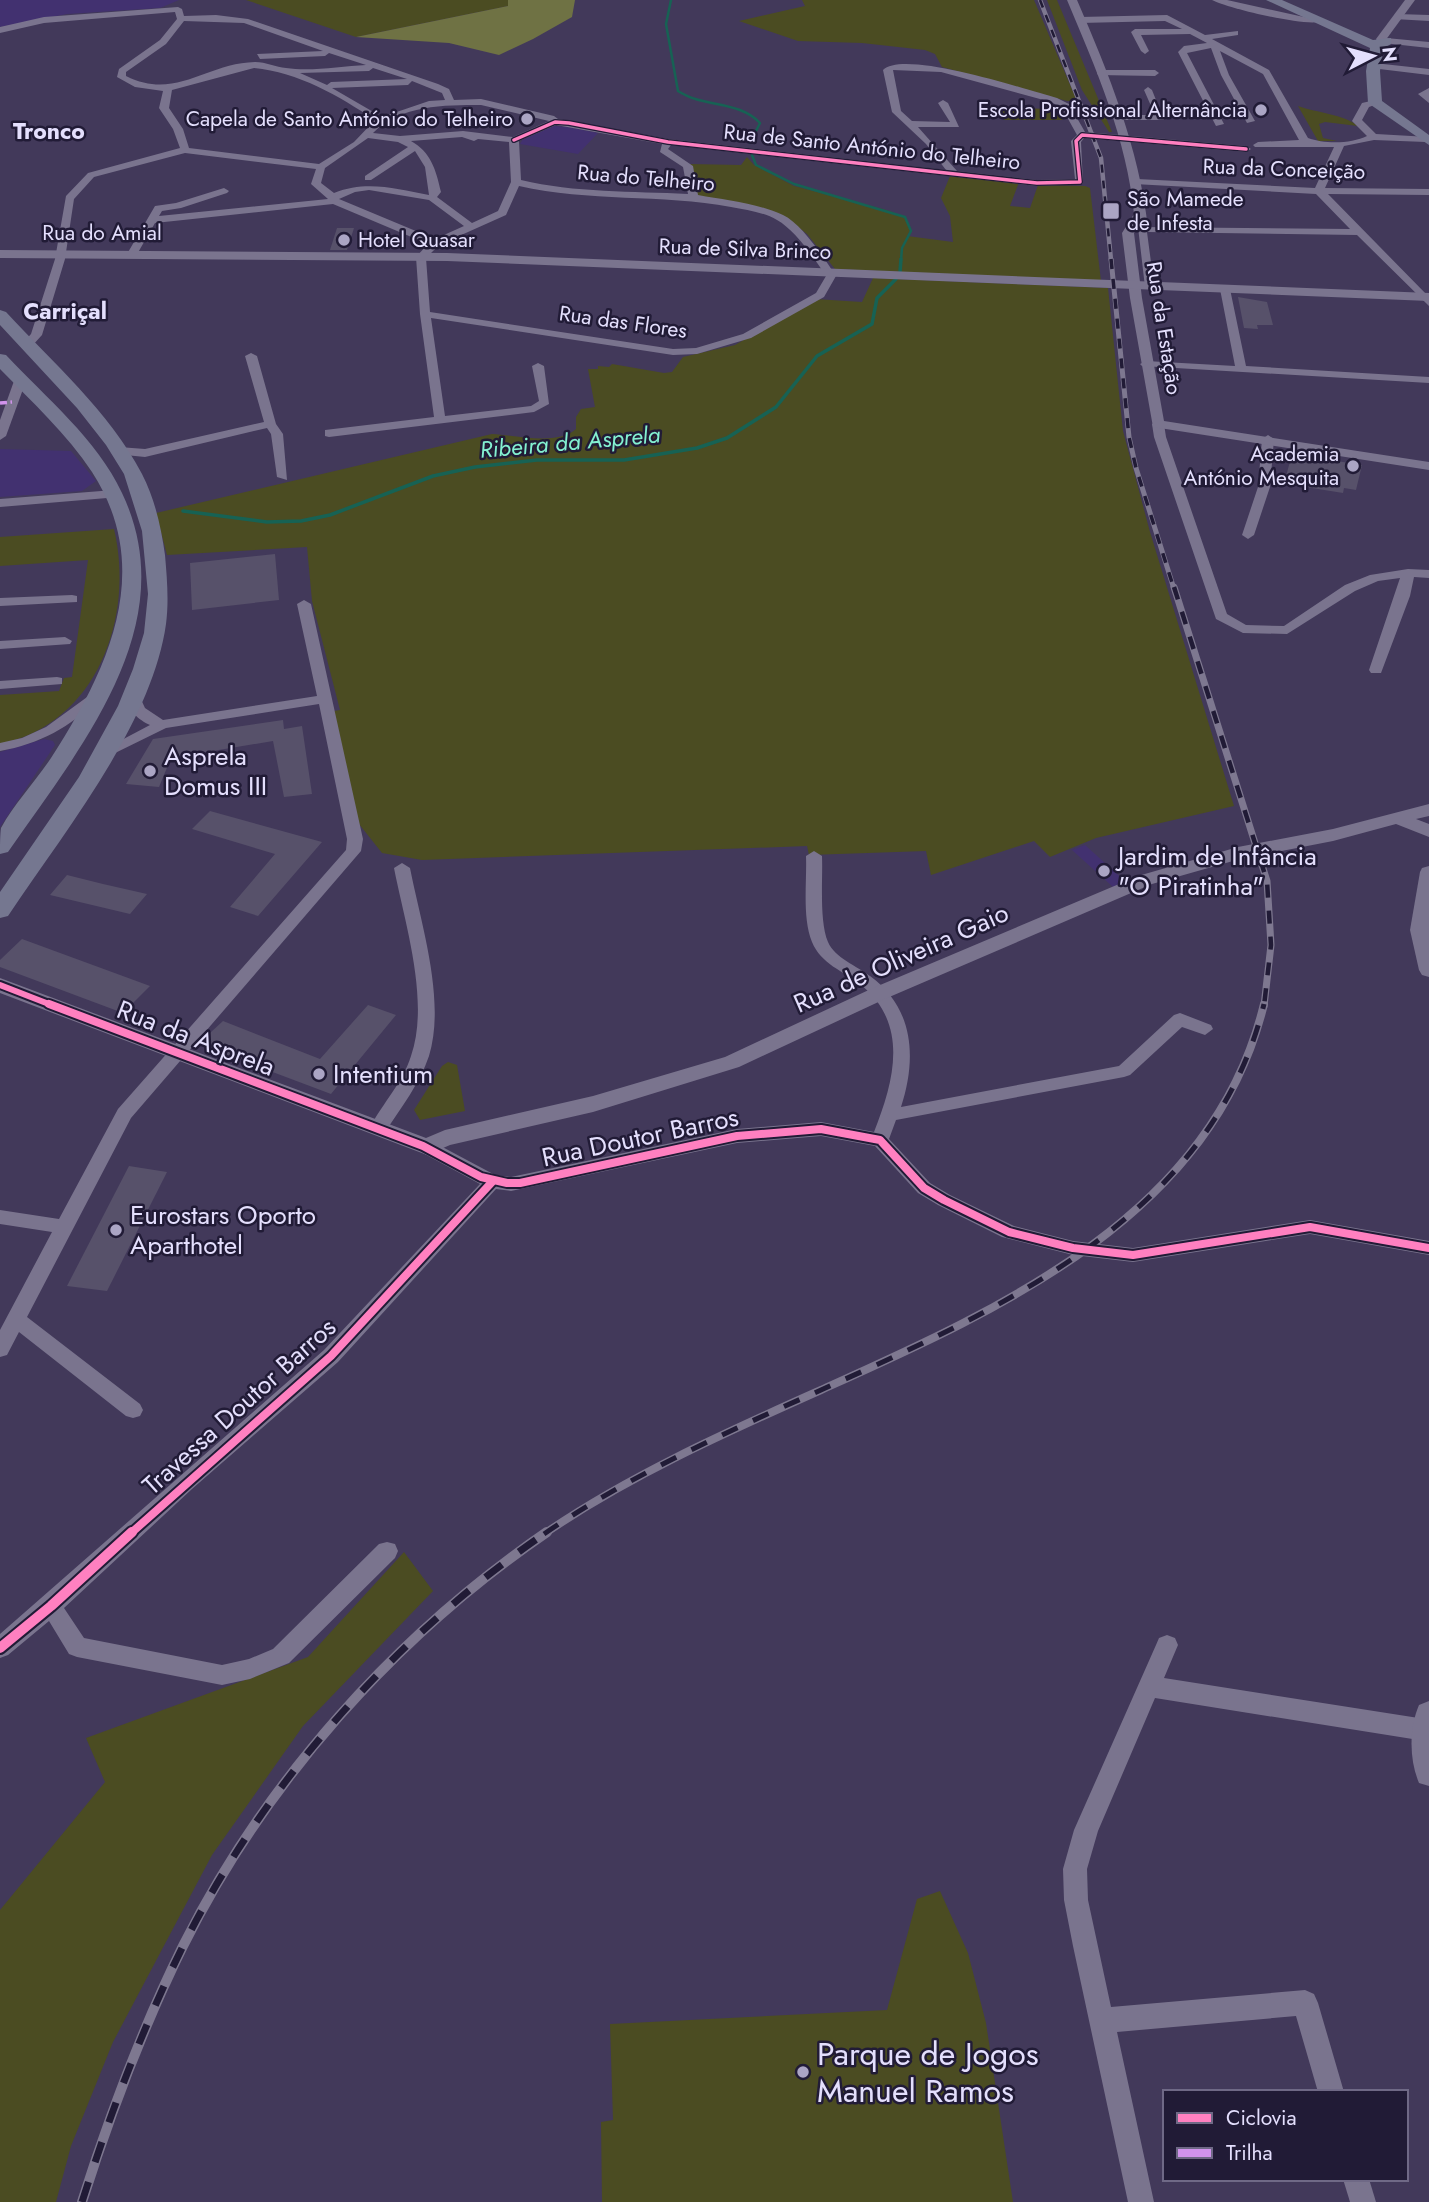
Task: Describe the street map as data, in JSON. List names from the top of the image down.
{
  "streets": {
    "main road": ["Rua do Amial", "Rua de Silva Brinco"],
    "street": [
      "Rua de Santo António do Telheiro",
      "Rua da Conceição",
      "Rua do Telheiro",
      "Rua das Flores",
      "Rua da Estação",
      "Rua de Oliveira Gaio",
      "Rua da Asprela",
      "Rua Doutor Barros",
      "Travessa Doutor Barros"
    ]
  },
  "crossings": [
    ["Rua da Conceição", "Rua da Estação"],
    ["Rua do Telheiro", "Rua de Silva Brinco"],
    ["Rua do Telheiro", "Rua das Flores"],
    ["Rua do Amial", "Rua de Silva Brinco"],
    ["Rua de Silva Brinco", "Rua das Flores"],
    ["Rua de Silva Brinco", "Rua da Estação"],
    ["Rua de Oliveira Gaio", "Rua Doutor Barros"],
    ["Rua da Asprela", "Rua Doutor Barros"],
    ["Rua Doutor Barros", "Travessa Doutor Barros"]
  ],
  "districts": ["Tronco", "Carriçal"],
  "water": ["Ribeira da Asprela"],
  "places": {
    "other": [
      "Escola Profissional Alternância",
      "Capela de Santo António do Telheiro",
      "Hotel Quasar",
      "Academia António Mesquita",
      "Asprela Domus III",
      "Jardim de Infância \"O Piratinha\"",
      "Intentium",
      "Eurostars Oporto Aparthotel",
      "Parque de Jogos Manuel Ramos"
    ],
    "transit": ["São Mamede de Infesta"]
  },
  "legend": ["Ciclovia", "Trilha"],
  "north": "right"
}
